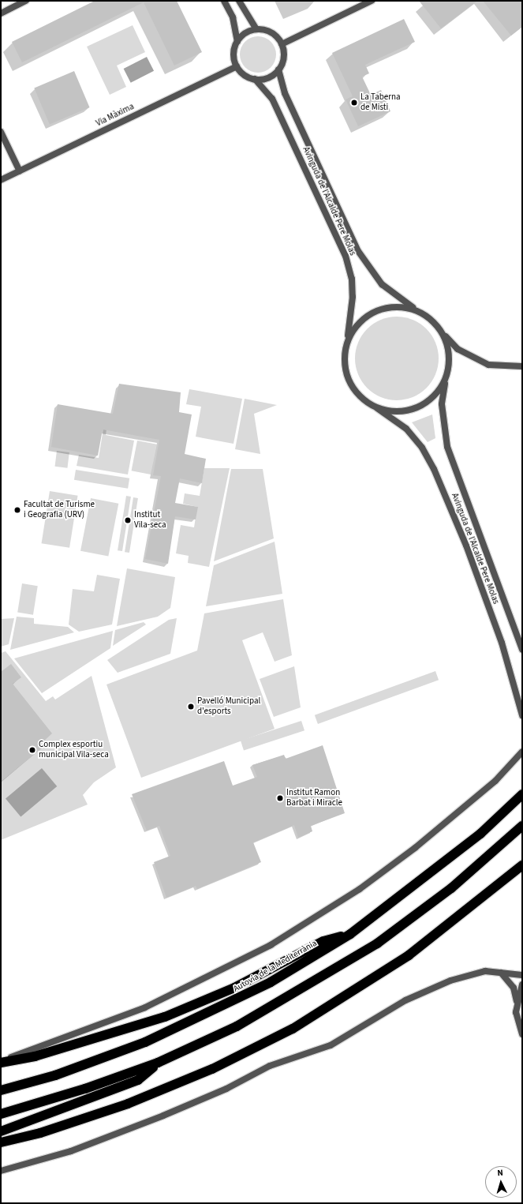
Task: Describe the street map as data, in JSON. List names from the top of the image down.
{
  "streets": {
    "highway": ["Autovia de la Mediterrània"],
    "street": ["Via Màxima", "Avinguda de l'Alcalde Pere Molas"]
  },
  "crossings": [
    ["Via Màxima", "Avinguda de l'Alcalde Pere Molas"]
  ],
  "places": [
    "La Taberna de Misti",
    "Facultat de Turisme i Geografia (URV)",
    "Institut Vila-seca",
    "Pavelló Municipal d'esports",
    "Complex esportiu municipal Vila-seca",
    "Institut Ramon Barbat i Miracle"
  ],
  "north": "top"
}
